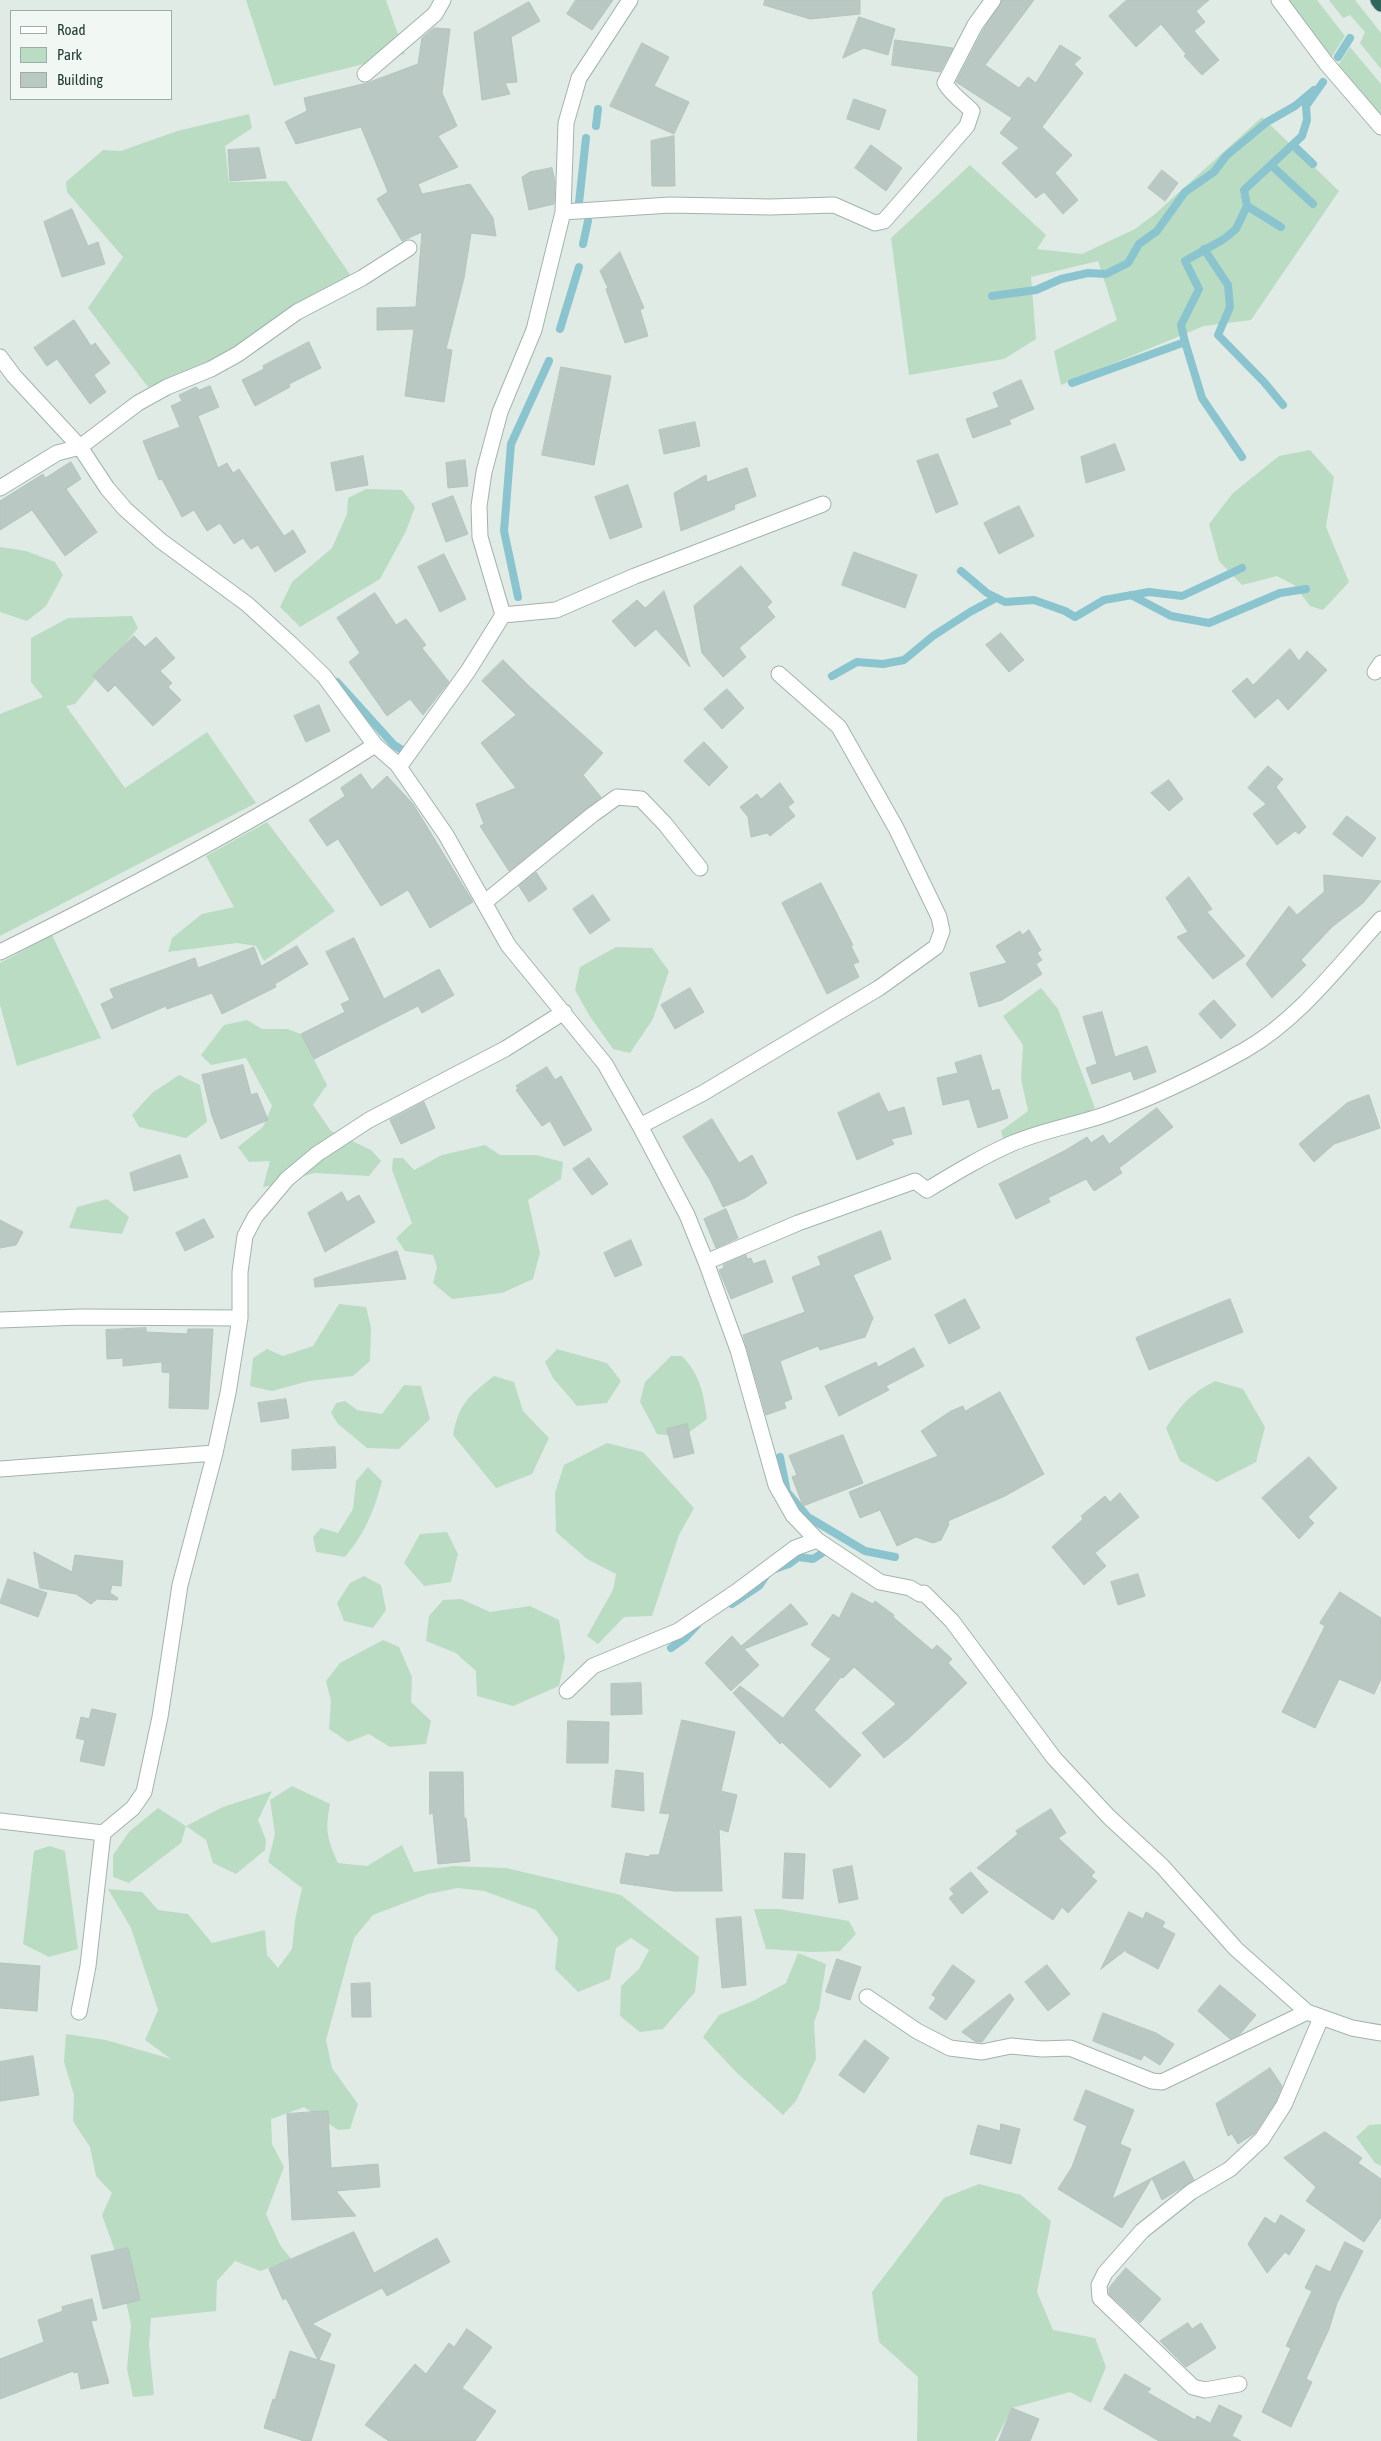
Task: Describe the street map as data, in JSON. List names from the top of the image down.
{
  "legend": ["Road", "Park", "Building"]
}
